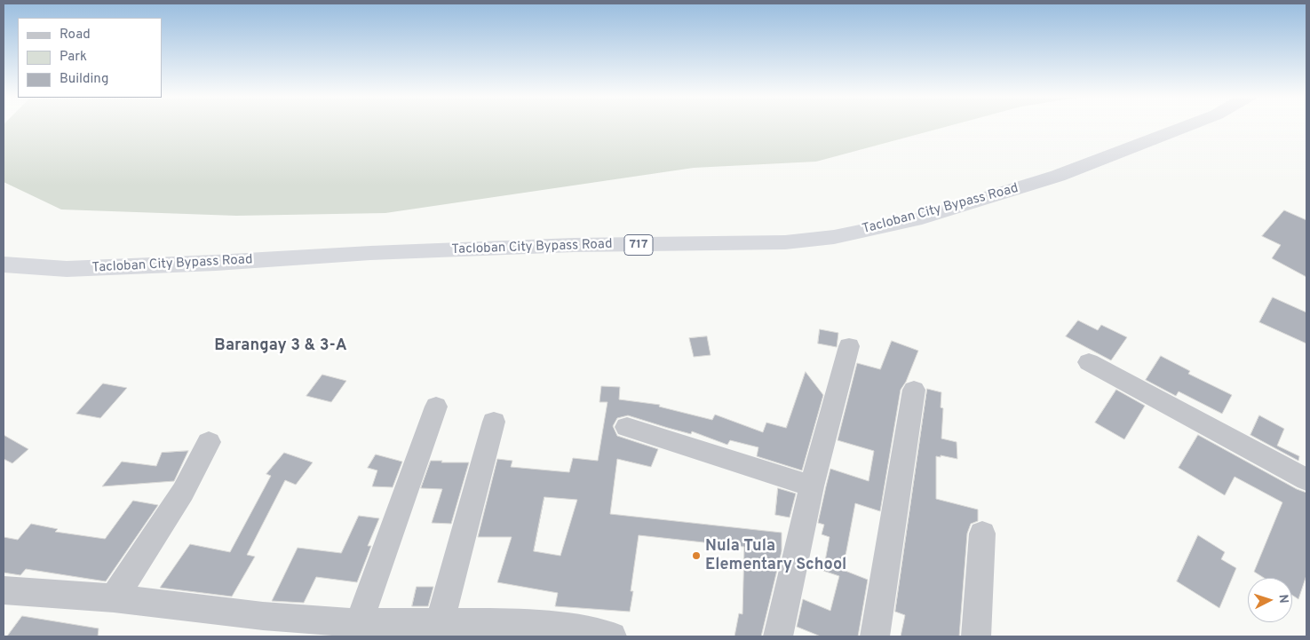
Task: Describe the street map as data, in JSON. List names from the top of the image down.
{
  "streets": {
    "highway": ["Tacloban City Bypass Road", "717"]
  },
  "districts": ["Barangay 3 & 3-A"],
  "places": ["Nula Tula Elementary School"],
  "legend": ["Road", "Park", "Building"],
  "north": "right"
}
